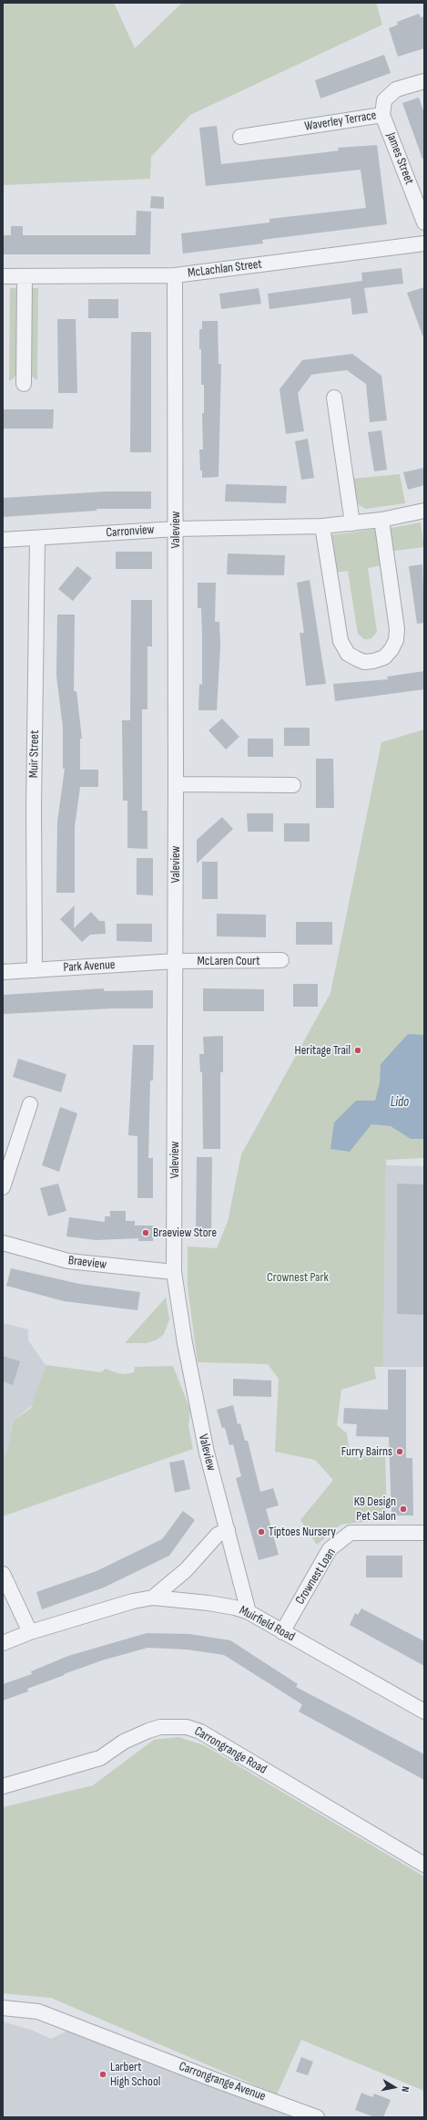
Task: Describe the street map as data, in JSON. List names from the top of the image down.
{
  "streets": {
    "street": [
      "Waverley Terrace",
      "James Street",
      "McLachlan Street",
      "Valeview",
      "Carronview",
      "Muir Street",
      "McLaren Court",
      "Park Avenue",
      "Braeview",
      "Crownest Loan",
      "Muirfield Road",
      "Carrongrange Road",
      "Carrongrange Avenue"
    ]
  },
  "crossings": [
    ["Waverley Terrace", "James Street"],
    ["McLachlan Street", "Valeview"],
    ["Valeview", "Carronview"],
    ["Valeview", "McLaren Court"],
    ["Valeview", "Park Avenue"],
    ["Valeview", "Braeview"],
    ["Valeview", "Muirfield Road"],
    ["Carronview", "Muir Street"],
    ["Muir Street", "Park Avenue"],
    ["McLaren Court", "Park Avenue"],
    ["Crownest Loan", "Muirfield Road"]
  ],
  "water": ["Lido"],
  "parks": ["Crownest Park"],
  "places": [
    "Heritage Trail",
    "Braeview Store",
    "Furry Bairns",
    "K9 Design Pet Salon",
    "Tiptoes Nursery",
    "Larbert High School"
  ],
  "north": "right"
}
